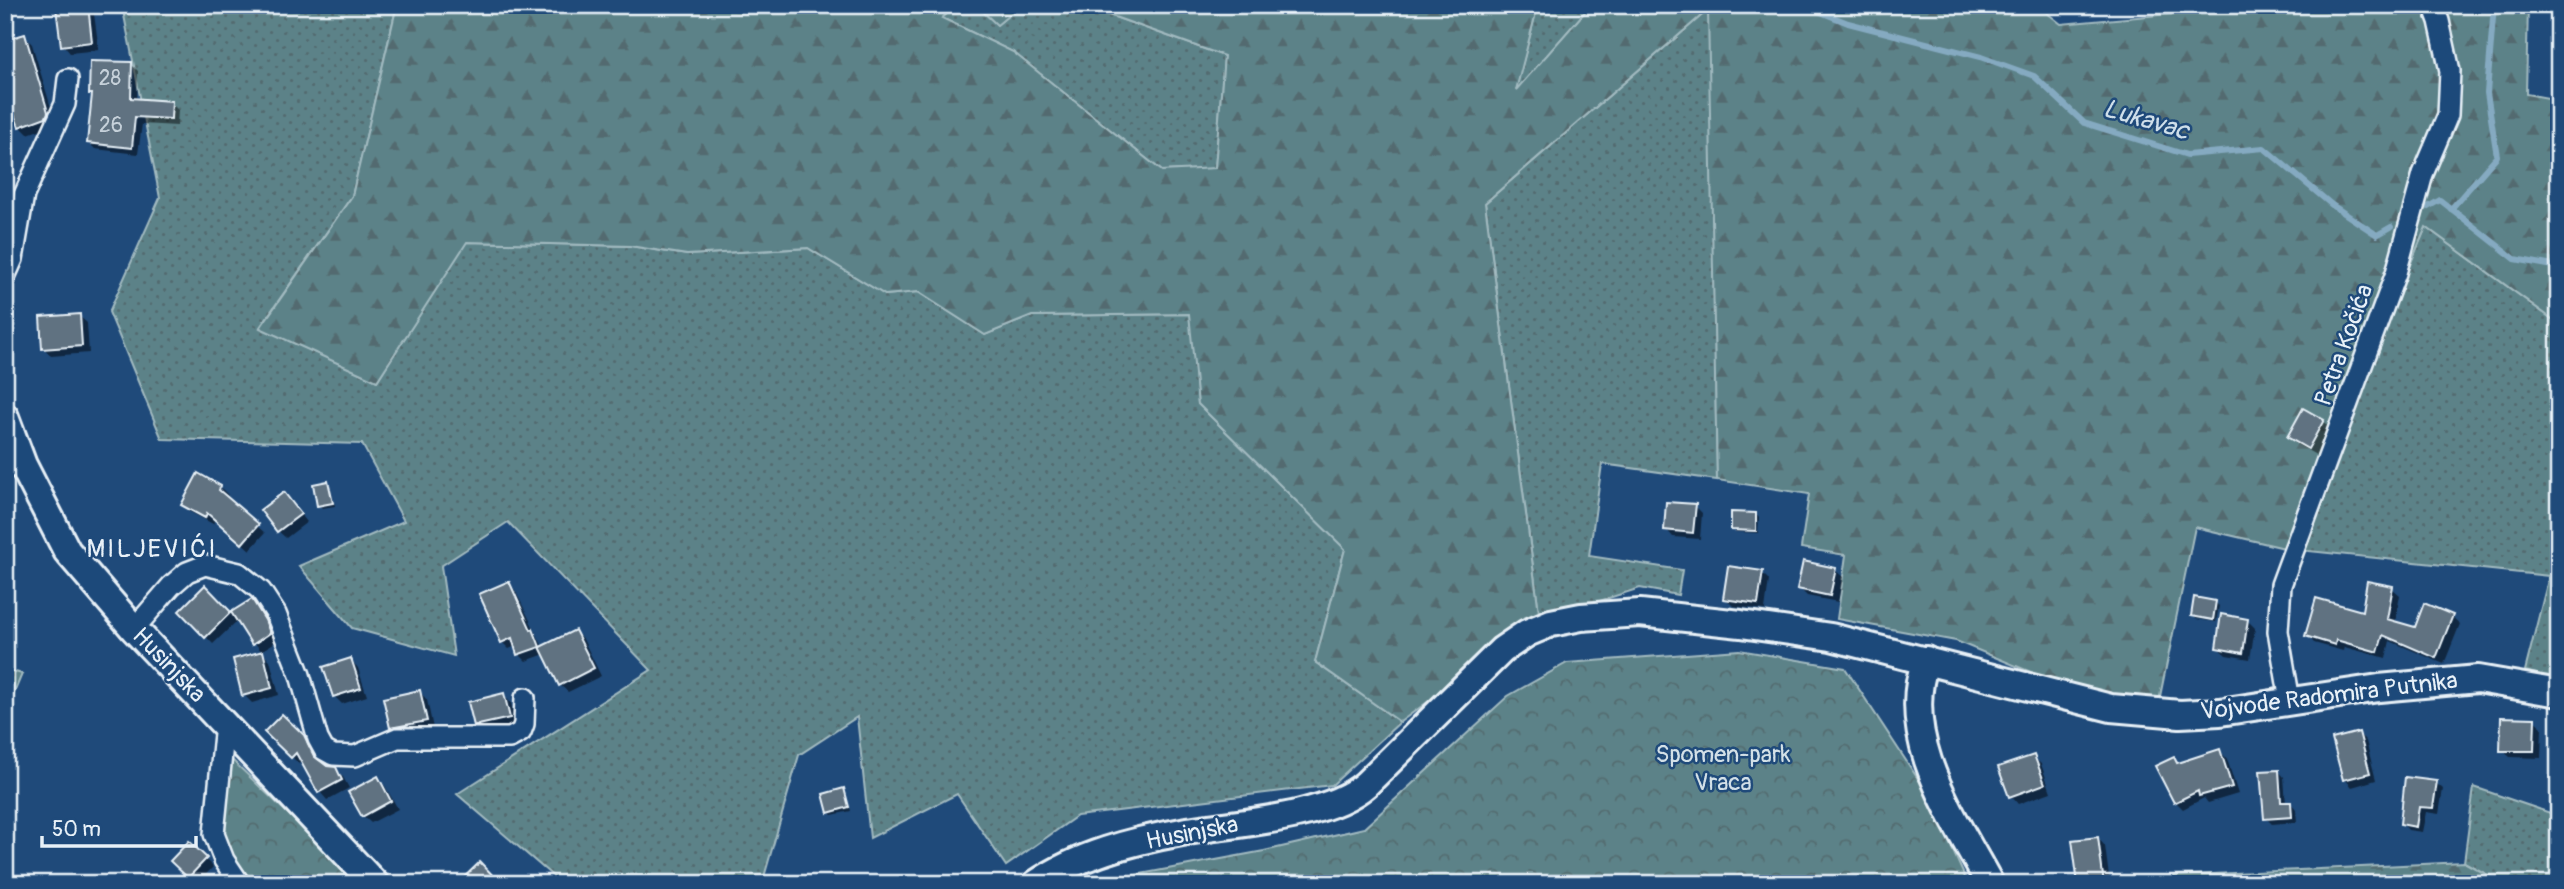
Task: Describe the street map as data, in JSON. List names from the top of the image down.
{
  "streets": {
    "main road": ["Husinjska", "Vojvode Radomira Putnika"],
    "street": ["Petra Kočića"]
  },
  "crossings": [
    ["Petra Kočića", "Vojvode Radomira Putnika"],
    ["Husinjska", "Vojvode Radomira Putnika"]
  ],
  "districts": ["MILJEVIĆI"],
  "water": ["Lukavac"],
  "parks": ["Spomen-park Vraca"],
  "house_numbers": ["28", "26"],
  "scale_bar": "50 m"
}
